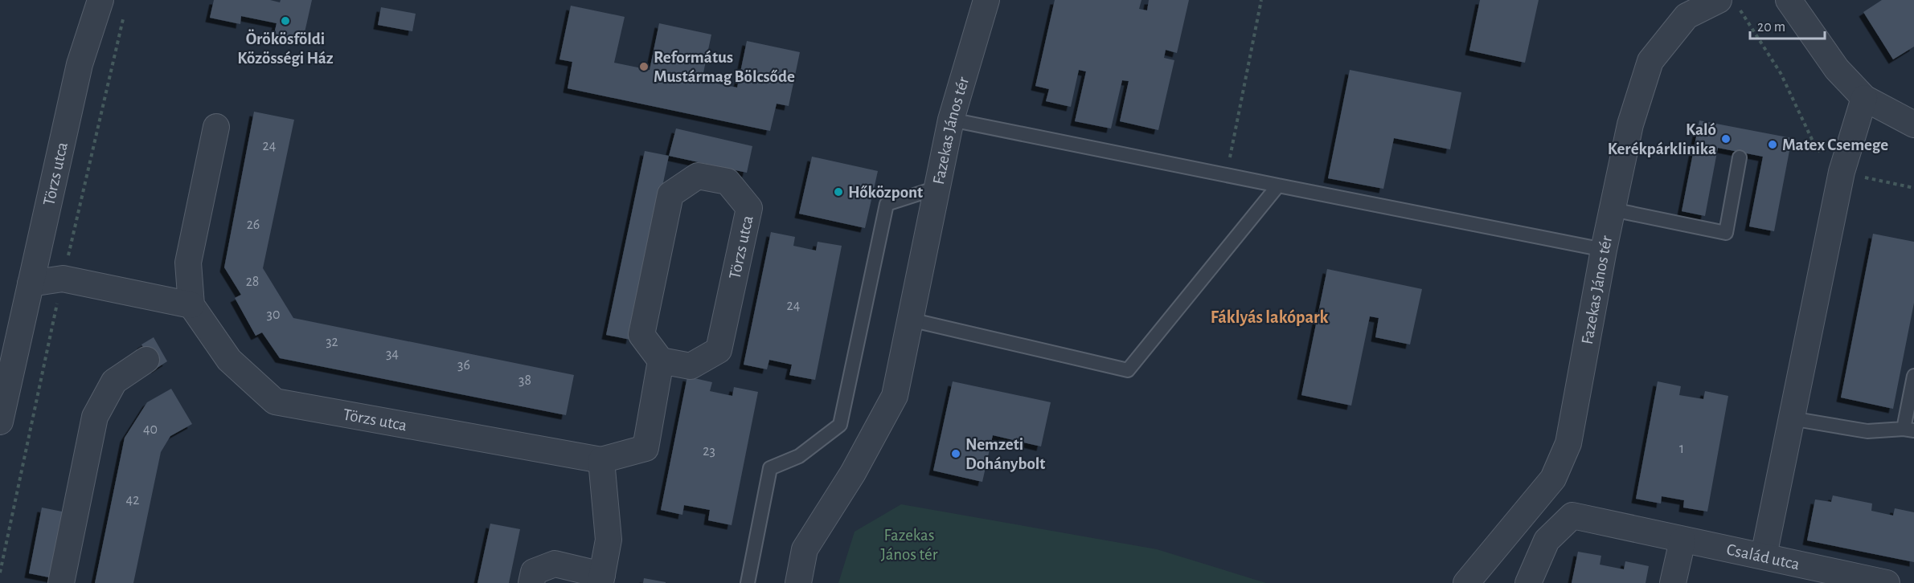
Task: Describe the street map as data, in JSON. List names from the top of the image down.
{
  "streets": {
    "street": ["Fazekas János tér", "Törzs utca", "Család utca"]
  },
  "districts": ["Fáklyás lakópark"],
  "parks": ["Fazekas János tér"],
  "places": [
    "Örökösföldi Közösségi Ház",
    "Református Mustármag Bölcsőde",
    "Kaló Kerékpárklinika",
    "Matex Csemege",
    "Hőközpont",
    "Nemzeti Dohánybolt"
  ],
  "house_numbers": [
    "24",
    "26",
    "28",
    "24",
    "30",
    "32",
    "34",
    "36",
    "38",
    "40",
    "1",
    "23",
    "42"
  ],
  "scale_bar": "20 m"
}
